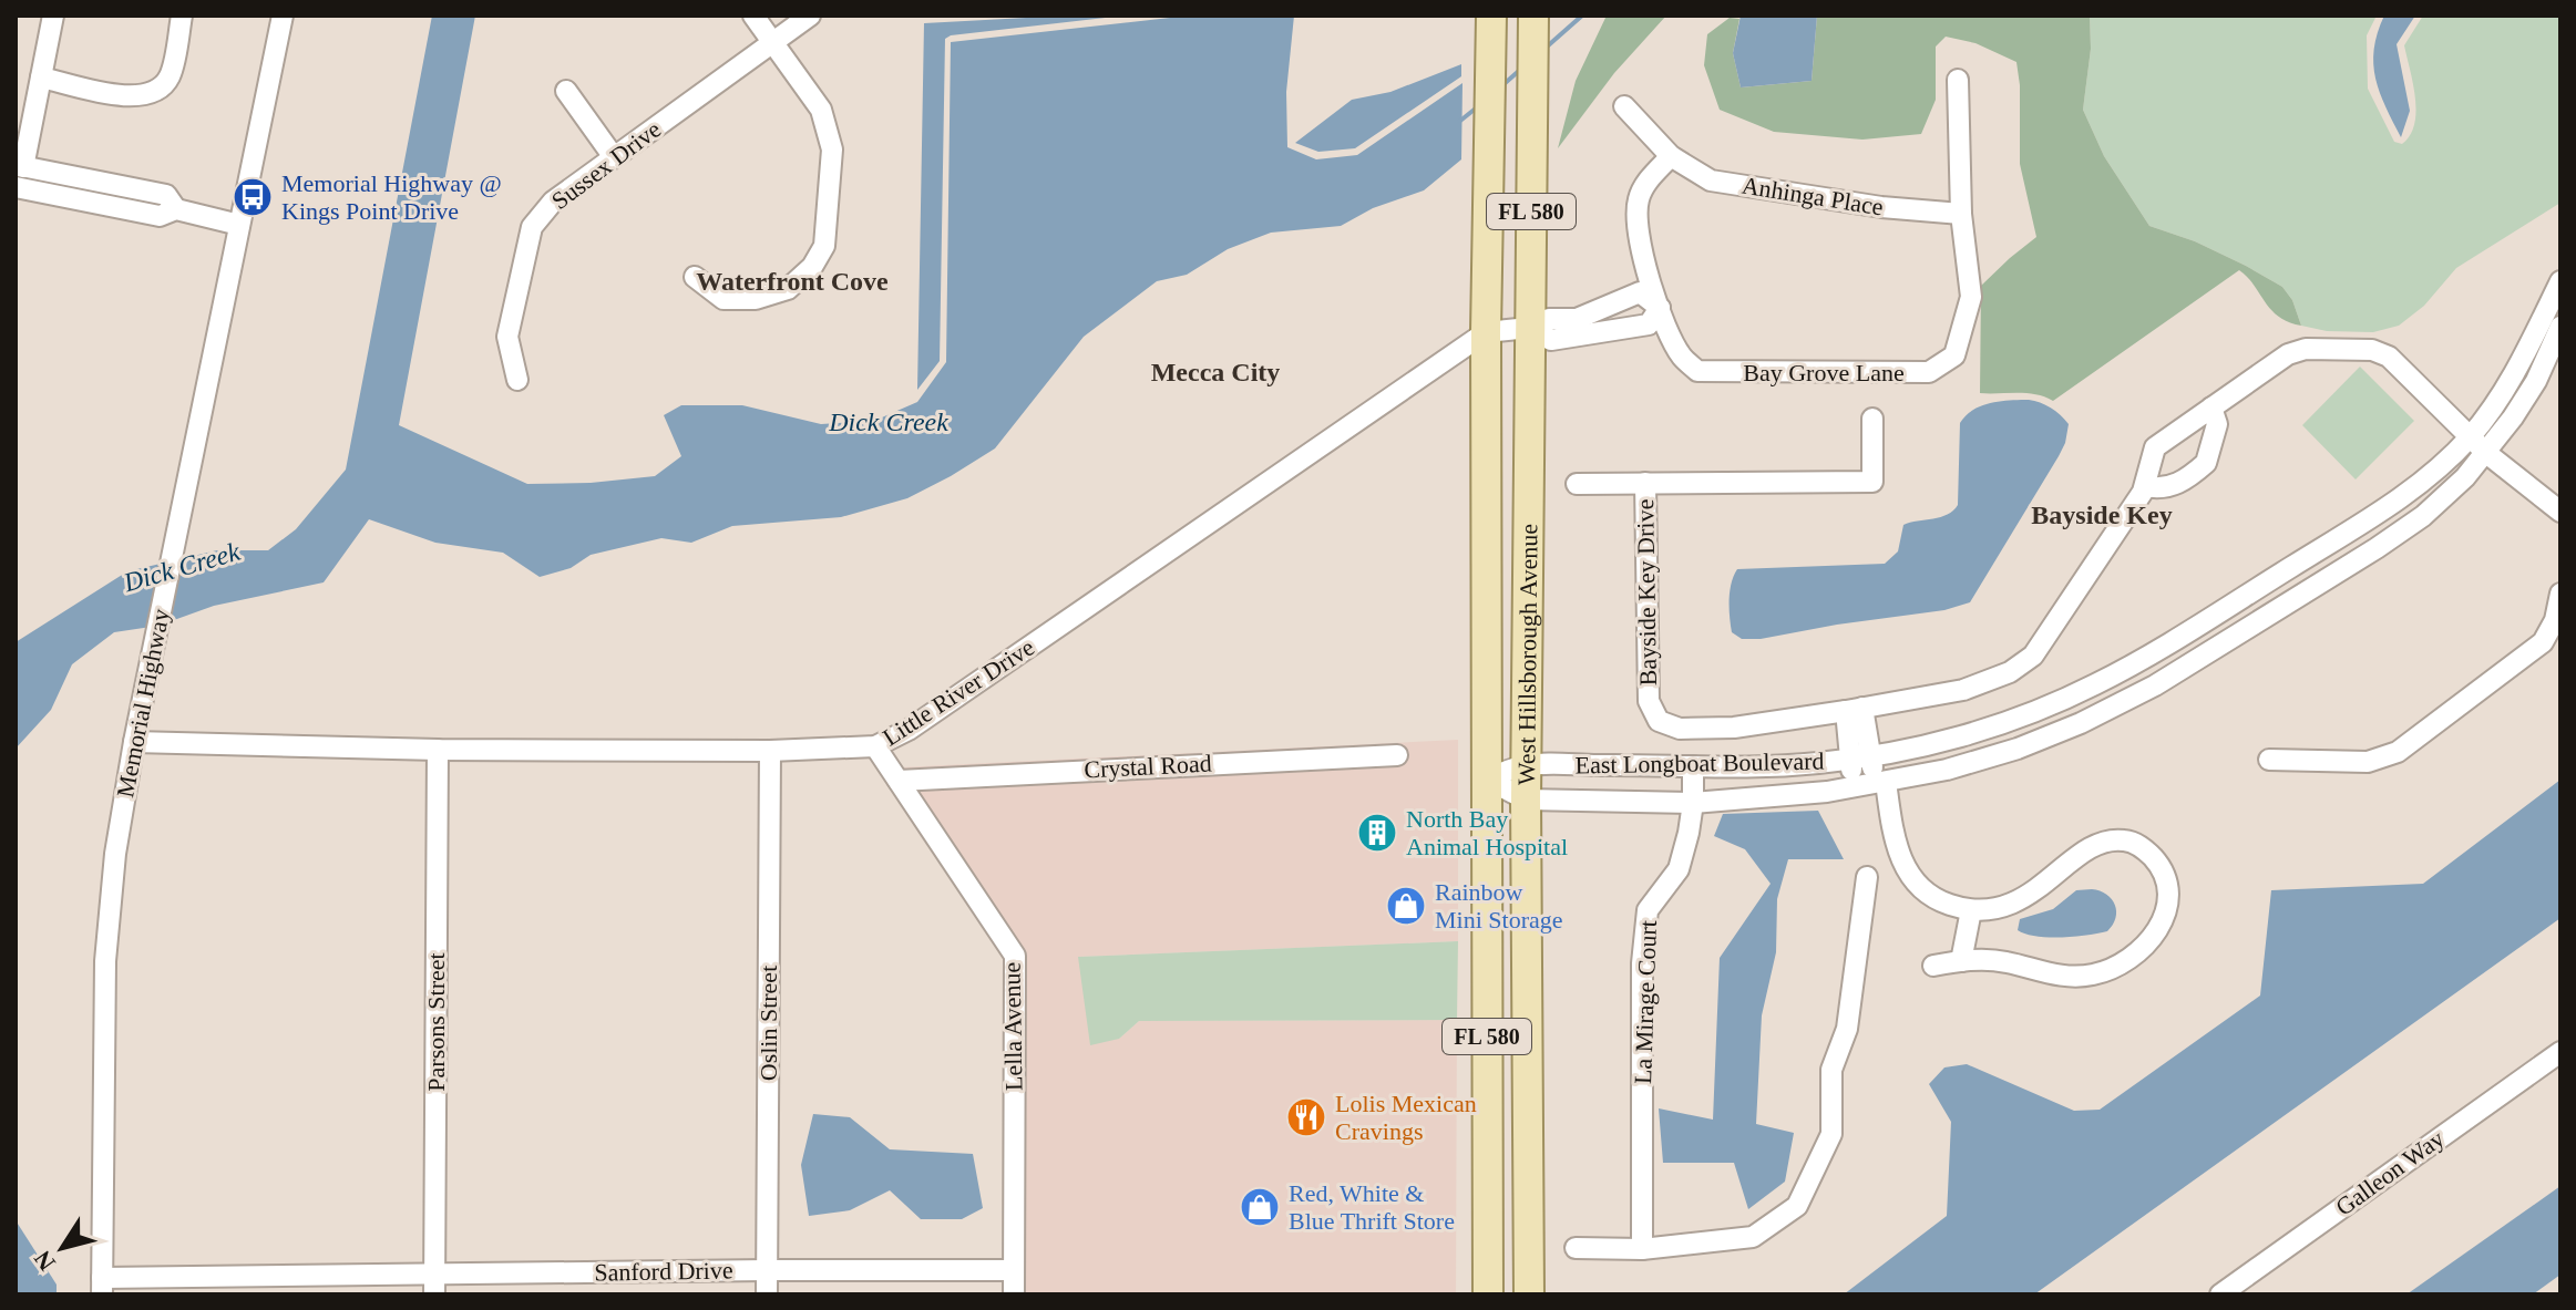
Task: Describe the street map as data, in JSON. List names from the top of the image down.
{
  "streets": {
    "main road": ["FL 580", "West Hillsborough Avenue"],
    "street": [
      "Sussex Drive",
      "Anhinga Place",
      "Bay Grove Lane",
      "Bayside Key Drive",
      "Little River Drive",
      "Memorial Highway",
      "East Longboat Boulevard",
      "Crystal Road",
      "La Mirage Court",
      "Parsons Street",
      "Oslin Street",
      "Lella Avenue",
      "Galleon Way",
      "Sanford Drive"
    ]
  },
  "crossings": [
    ["Anhinga Place", "Bay Grove Lane"],
    ["Bayside Key Drive", "East Longboat Boulevard"],
    ["West Hillsborough Avenue", "Little River Drive"],
    ["West Hillsborough Avenue", "East Longboat Boulevard"],
    ["Little River Drive", "Memorial Highway"],
    ["Little River Drive", "Parsons Street"],
    ["Little River Drive", "Oslin Street"],
    ["Little River Drive", "Lella Avenue"],
    ["Memorial Highway", "Sanford Drive"],
    ["East Longboat Boulevard", "La Mirage Court"],
    ["Crystal Road", "Lella Avenue"],
    ["Parsons Street", "Sanford Drive"],
    ["Oslin Street", "Sanford Drive"],
    ["Lella Avenue", "Sanford Drive"]
  ],
  "districts": ["Waterfront Cove", "Mecca City", "Bayside Key"],
  "water": ["Dick Creek"],
  "places": {
    "bus stop": ["Memorial Highway @ Kings Point Drive"],
    "building": ["North Bay Animal Hospital"],
    "shop": ["Rainbow Mini Storage", "Red, White & Blue Thrift Store"],
    "restaurant": ["Lolis Mexican Cravings"]
  },
  "north": "bottom left"
}
